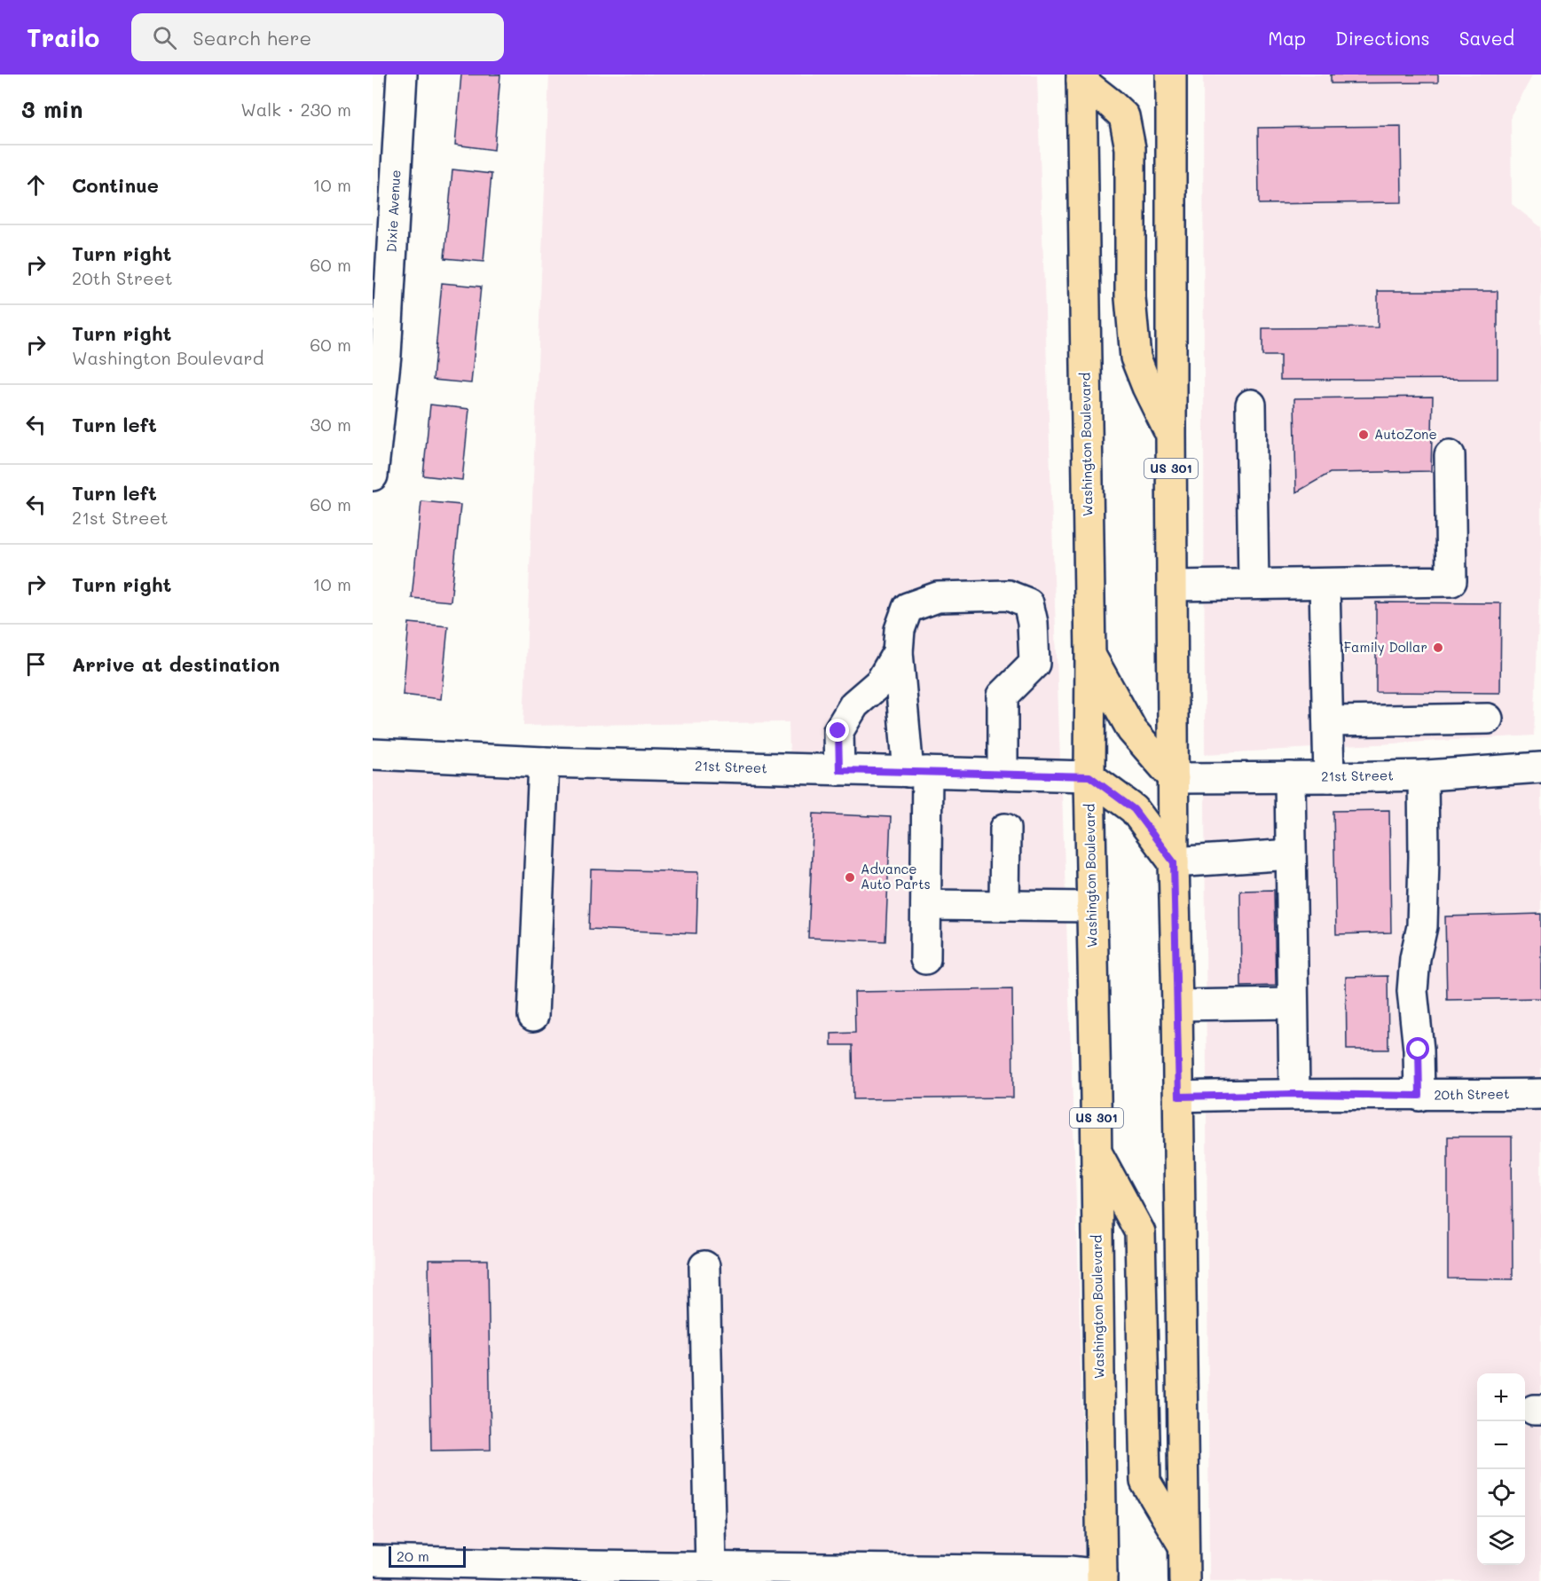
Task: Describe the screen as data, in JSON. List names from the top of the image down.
{
  "streets": {
    "main road": ["Washington Boulevard", "US 301"],
    "street": ["Dixie Avenue", "21st Street", "20th Street"]
  },
  "crossings": [
    ["Washington Boulevard", "21st Street"],
    ["US 301", "21st Street"],
    ["US 301", "20th Street"]
  ],
  "places": ["AutoZone", "Family Dollar", "Advance Auto Parts"],
  "scale_bar": "20 m",
  "page": {
    "header": "Trailo",
    "search": "Search here",
    "nav": ["Map", "Directions", "Saved"],
    "heading": ["3 min", "Walk · 230 m"],
    "list": [
      ["Continue", "10 m"],
      ["Turn right", "20th Street", "60 m"],
      ["Turn right", "Washington Boulevard", "60 m"],
      ["Turn left", "30 m"],
      ["Turn left", "21st Street", "60 m"],
      ["Turn right", "10 m"],
      "Arrive at destination"
    ],
    "map_buttons": ["+", "−"],
    "scale": "20 m"
  }
}
